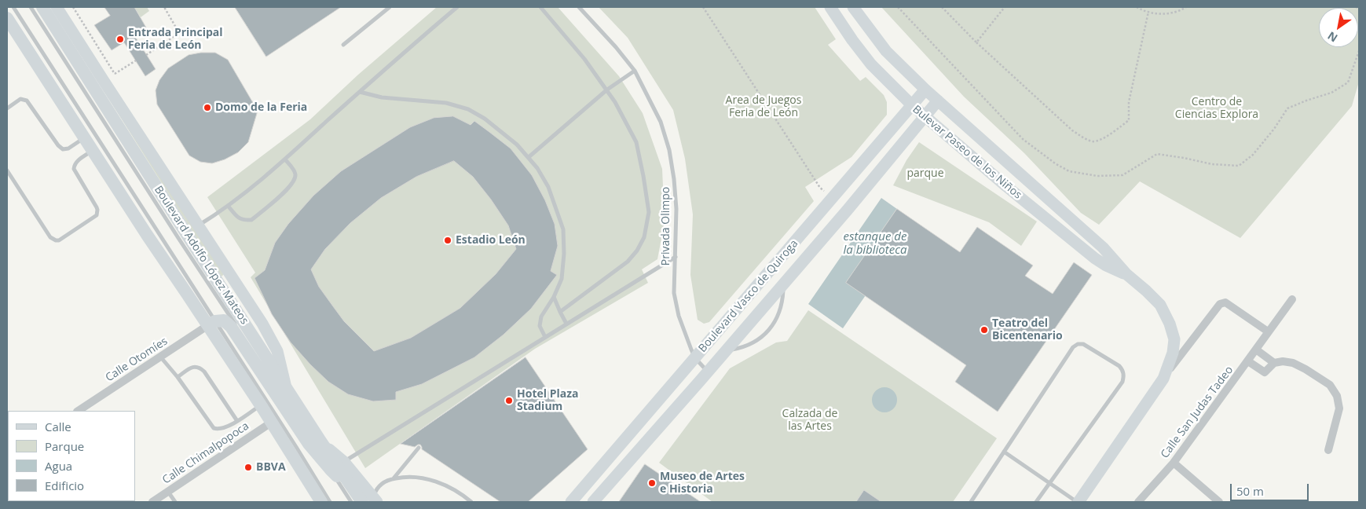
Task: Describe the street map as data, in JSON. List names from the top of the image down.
{
  "streets": {
    "main road": ["Boulevard Adolfo López Mateos"],
    "street": [
      "Bulevar Paseo de los Niños",
      "Boulevard Vasco de Quiroga",
      "Calle Otomíes",
      "Calle San Judas Tadeo",
      "Calle Chimalpopoca"
    ],
    "lane": ["Privada Olimpo"]
  },
  "crossings": [
    ["Bulevar Paseo de los Niños", "Boulevard Vasco de Quiroga"],
    ["Privada Olimpo", "Boulevard Vasco de Quiroga"]
  ],
  "water": ["estanque de la biblioteca"],
  "parks": [
    "Area de Juegos Feria de León",
    "Centro de Ciencias Explora",
    "parque",
    "Calzada de las Artes"
  ],
  "places": [
    "Entrada Principal Feria de León",
    "Domo de la Feria",
    "Estadio León",
    "Teatro del Bicentenario",
    "Hotel Plaza Stadium",
    "BBVA",
    "Museo de Artes e Historia"
  ],
  "legend": [
    "Calle",
    "Parque",
    "Agua",
    "Edificio"
  ],
  "scale_bar": "50 m",
  "north": "bottom left"
}
